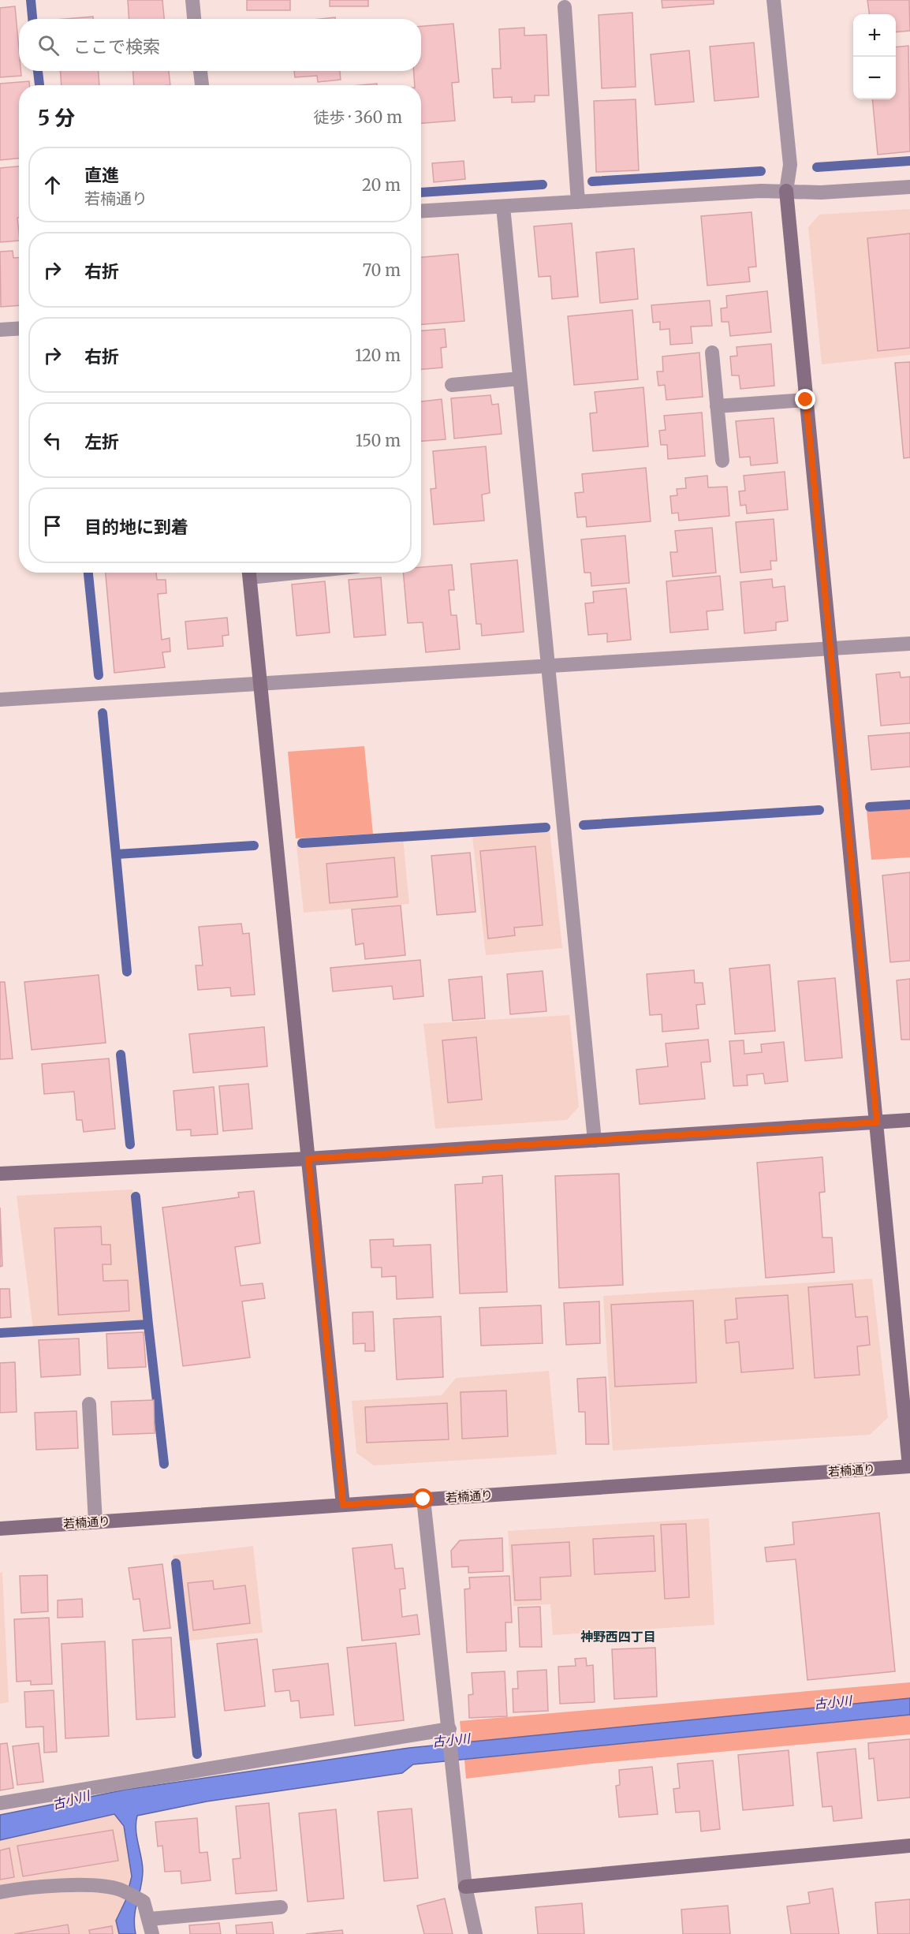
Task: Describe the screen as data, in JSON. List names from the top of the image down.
{
  "streets": {
    "street": ["若楠通り"]
  },
  "districts": ["神野西四丁目"],
  "water": ["古小川"],
  "page": {
    "map_buttons": ["+", "−"],
    "search": "ここで検索",
    "heading": ["5 分", "徒歩 · 360 m"],
    "list": [
      ["直進", "若楠通り", "20 m"],
      ["右折", "70 m"],
      ["右折", "120 m"],
      ["左折", "150 m"],
      "目的地に到着"
    ]
  }
}
